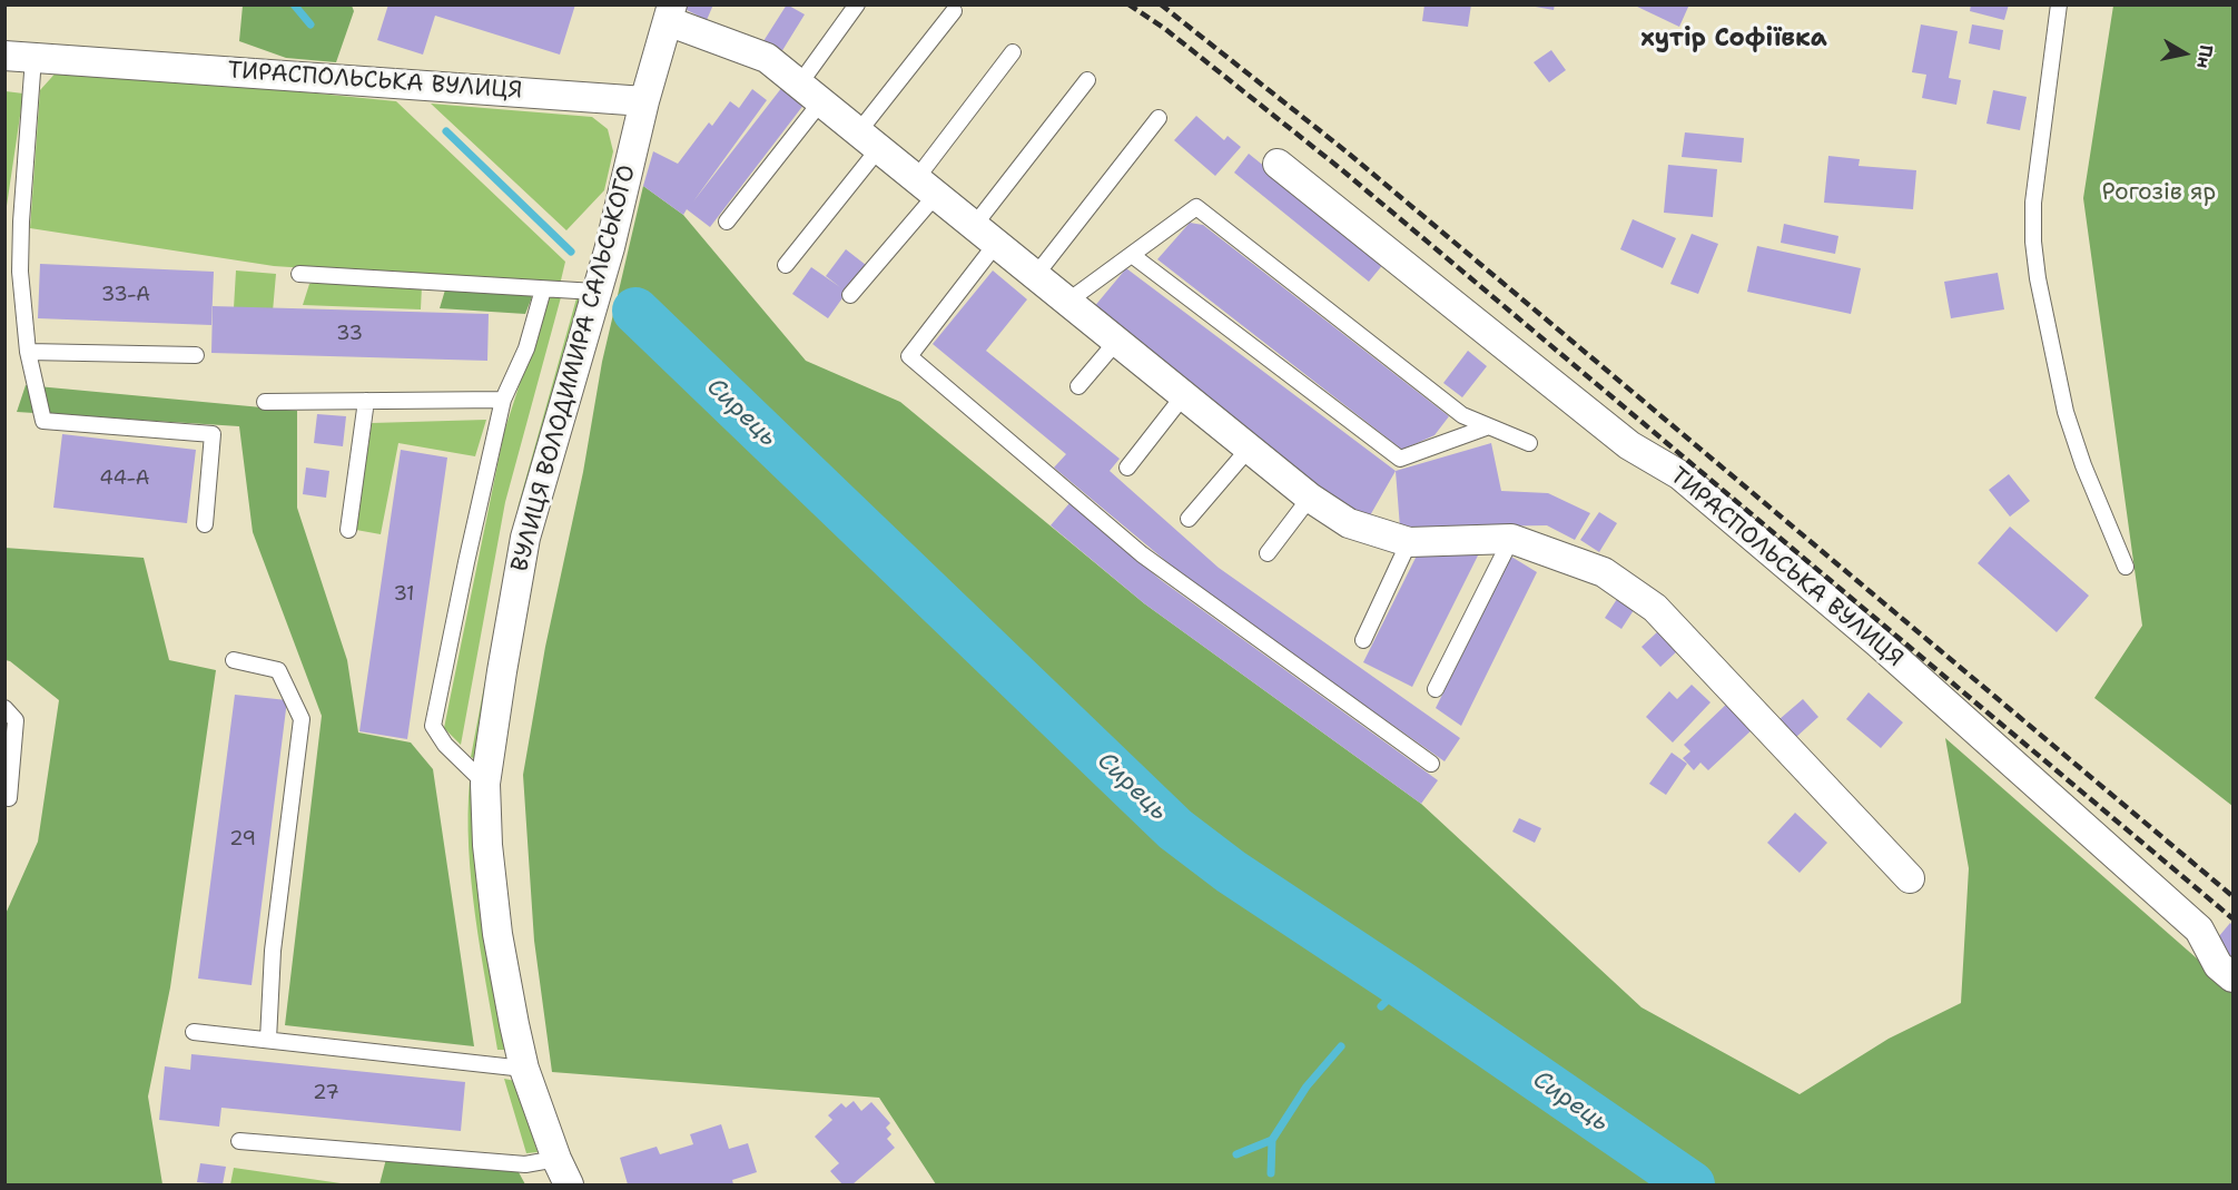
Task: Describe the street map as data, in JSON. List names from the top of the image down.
{
  "streets": {
    "street": ["ТИРАСПОЛЬСЬКА ВУЛИЦЯ", "ВУЛИЦЯ ВОЛОДИМИРА САЛЬСЬКОГО"]
  },
  "crossings": [
    ["ТИРАСПОЛЬСЬКА ВУЛИЦЯ", "ВУЛИЦЯ ВОЛОДИМИРА САЛЬСЬКОГО"]
  ],
  "districts": ["хутір Софіївка"],
  "water": ["Сирець"],
  "parks": ["Рогозів яр"],
  "house_numbers": [
    "33-А",
    "33",
    "44-А",
    "31",
    "29",
    "27"
  ],
  "north": "right"
}
